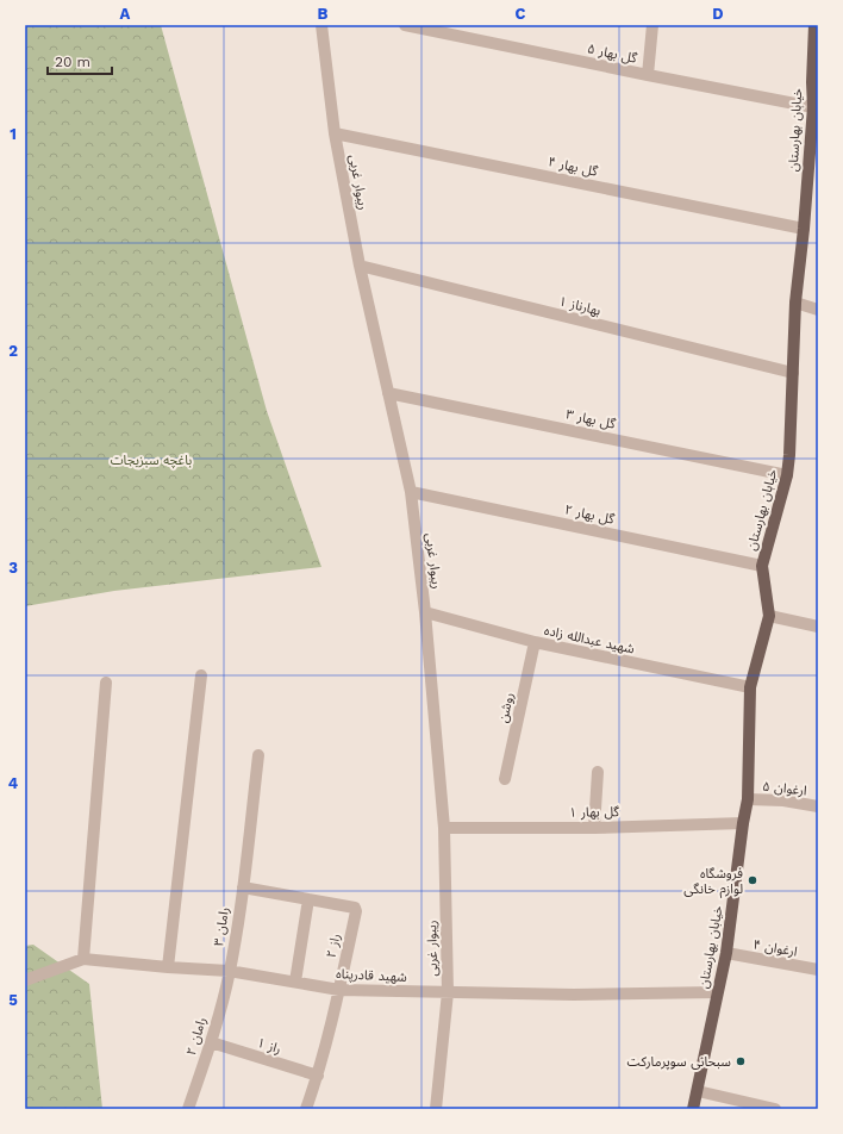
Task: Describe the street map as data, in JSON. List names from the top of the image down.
{
  "streets": {
    "main road": ["خیابان بهارستان"],
    "street": [
      "گل بهار ۵",
      "گل بهار ۴",
      "ریبوار غربی",
      "بهارناز ۱",
      "گل بهار ۳",
      "گل بهار ۲",
      "شهید عبدالله زاده",
      "روشن",
      "ارغوان ۵",
      "گل بهار ۱",
      "رامان ۳",
      "راز ۲",
      "ارغوان ۴",
      "شهید قادرپناه",
      "رامان ۲",
      "راز ۱"
    ]
  },
  "crossings": [
    ["گل بهار ۵", "خیابان بهارستان"],
    ["خیابان بهارستان", "گل بهار ۴"],
    ["خیابان بهارستان", "بهارناز ۱"],
    ["خیابان بهارستان", "گل بهار ۳"],
    ["خیابان بهارستان", "گل بهار ۲"],
    ["خیابان بهارستان", "شهید عبدالله زاده"],
    ["خیابان بهارستان", "ارغوان ۵"],
    ["خیابان بهارستان", "گل بهار ۱"],
    ["خیابان بهارستان", "ارغوان ۴"],
    ["خیابان بهارستان", "شهید قادرپناه"],
    ["گل بهار ۴", "ریبوار غربی"],
    ["ریبوار غربی", "بهارناز ۱"],
    ["ریبوار غربی", "گل بهار ۳"],
    ["ریبوار غربی", "گل بهار ۲"],
    ["ریبوار غربی", "شهید عبدالله زاده"],
    ["ریبوار غربی", "گل بهار ۱"],
    ["ریبوار غربی", "شهید قادرپناه"],
    ["شهید عبدالله زاده", "روشن"],
    ["رامان ۳", "شهید قادرپناه"],
    ["رامان ۳", "رامان ۲"],
    ["راز ۲", "شهید قادرپناه"],
    ["راز ۲", "راز ۱"],
    ["شهید قادرپناه", "رامان ۲"],
    ["رامان ۲", "راز ۱"]
  ],
  "parks": ["باغچه سبزیجات"],
  "places": ["فروشگاه لوازم خانگی", "سبحانی سوپرمارکت"],
  "scale_bar": "20 m",
  "grid": {
    "columns": [
      "A",
      "B",
      "C",
      "D"
    ],
    "rows": [
      "1",
      "2",
      "3",
      "4",
      "5"
    ]
  }
}
